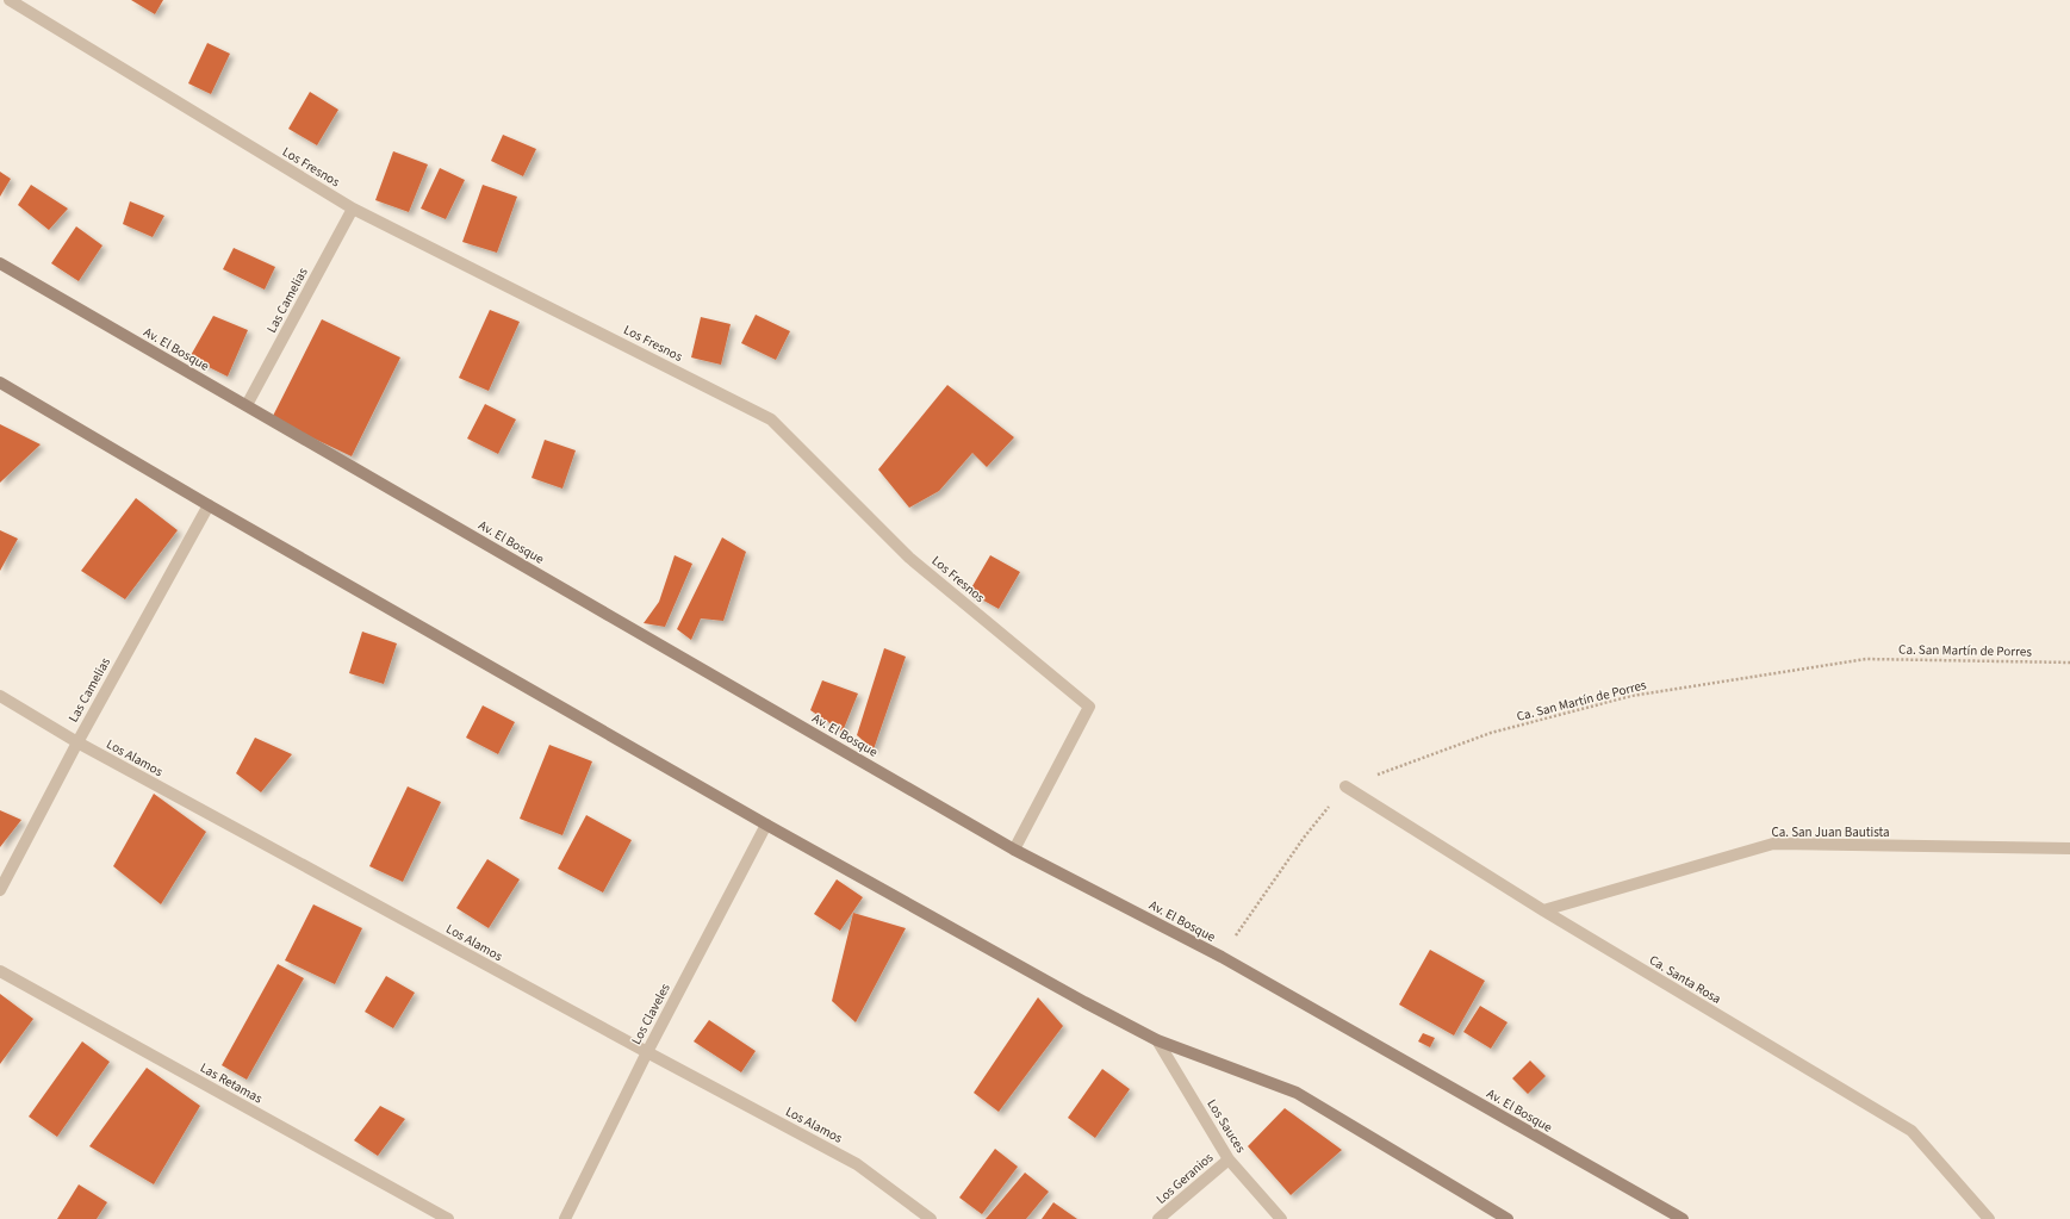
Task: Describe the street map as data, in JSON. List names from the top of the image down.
{
  "streets": {
    "street": [
      "Los Fresnos",
      "Las Camelias",
      "Av. El Bosque",
      "Los Alamos",
      "Ca. San Juan Bautista",
      "Ca. Santa Rosa",
      "Los Claveles",
      "Las Retamas",
      "Los Sauces",
      "Los Geranios"
    ],
    "path": ["Ca. San Martín de Porres"]
  },
  "crossings": [
    ["Los Fresnos", "Las Camelias"],
    ["Los Fresnos", "Av. El Bosque"],
    ["Las Camelias", "Av. El Bosque"],
    ["Las Camelias", "Los Alamos"],
    ["Ca. San Martín de Porres", "Ca. Santa Rosa"],
    ["Los Alamos", "Los Claveles"],
    ["Ca. San Juan Bautista", "Ca. Santa Rosa"],
    ["Los Sauces", "Los Geranios"]
  ]
}
